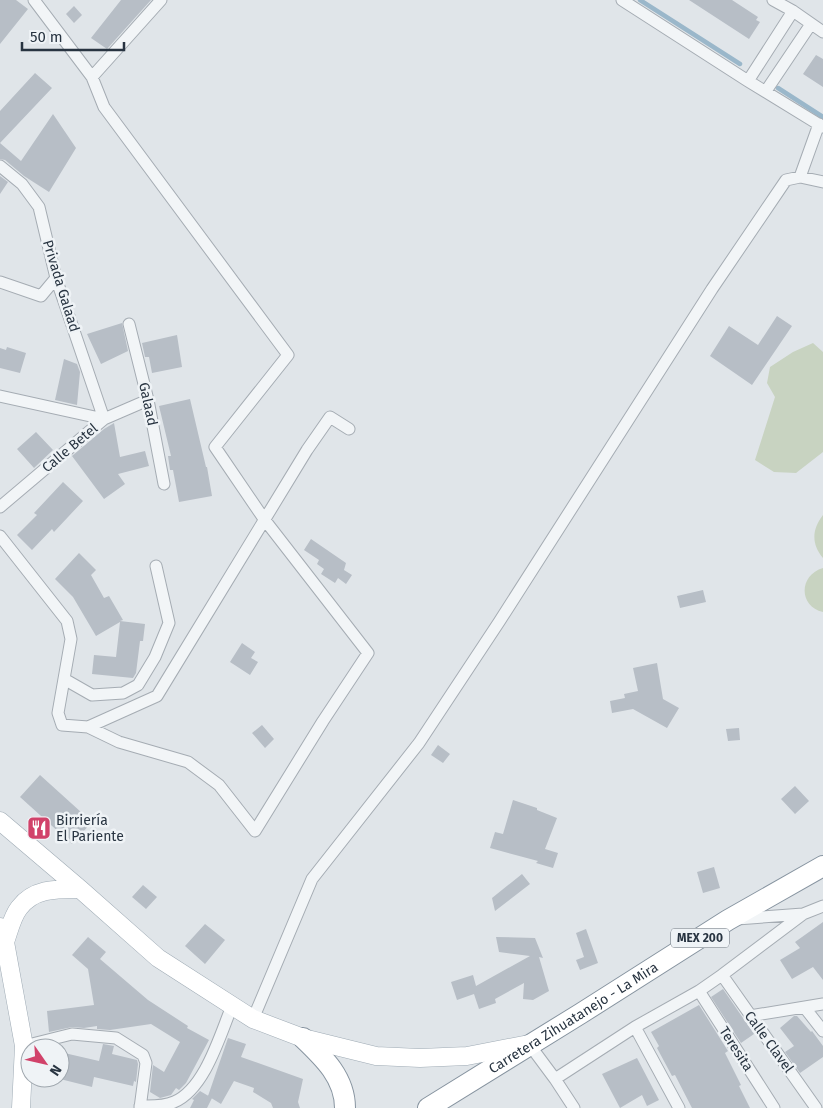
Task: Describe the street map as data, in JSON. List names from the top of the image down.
{
  "streets": {
    "highway": ["MEX 200", "Carretera Zihuatanejo - La Mira"],
    "street": [
      "Privada Galaad",
      "Galaad",
      "Calle Betel",
      "Calle Clavel",
      "Teresita"
    ]
  },
  "crossings": [
    ["Privada Galaad", "Calle Betel"],
    ["Galaad", "Calle Betel"]
  ],
  "places": {
    "restaurant": ["Birriería El Pariente"]
  },
  "scale_bar": "50 m",
  "north": "bottom right"
}
